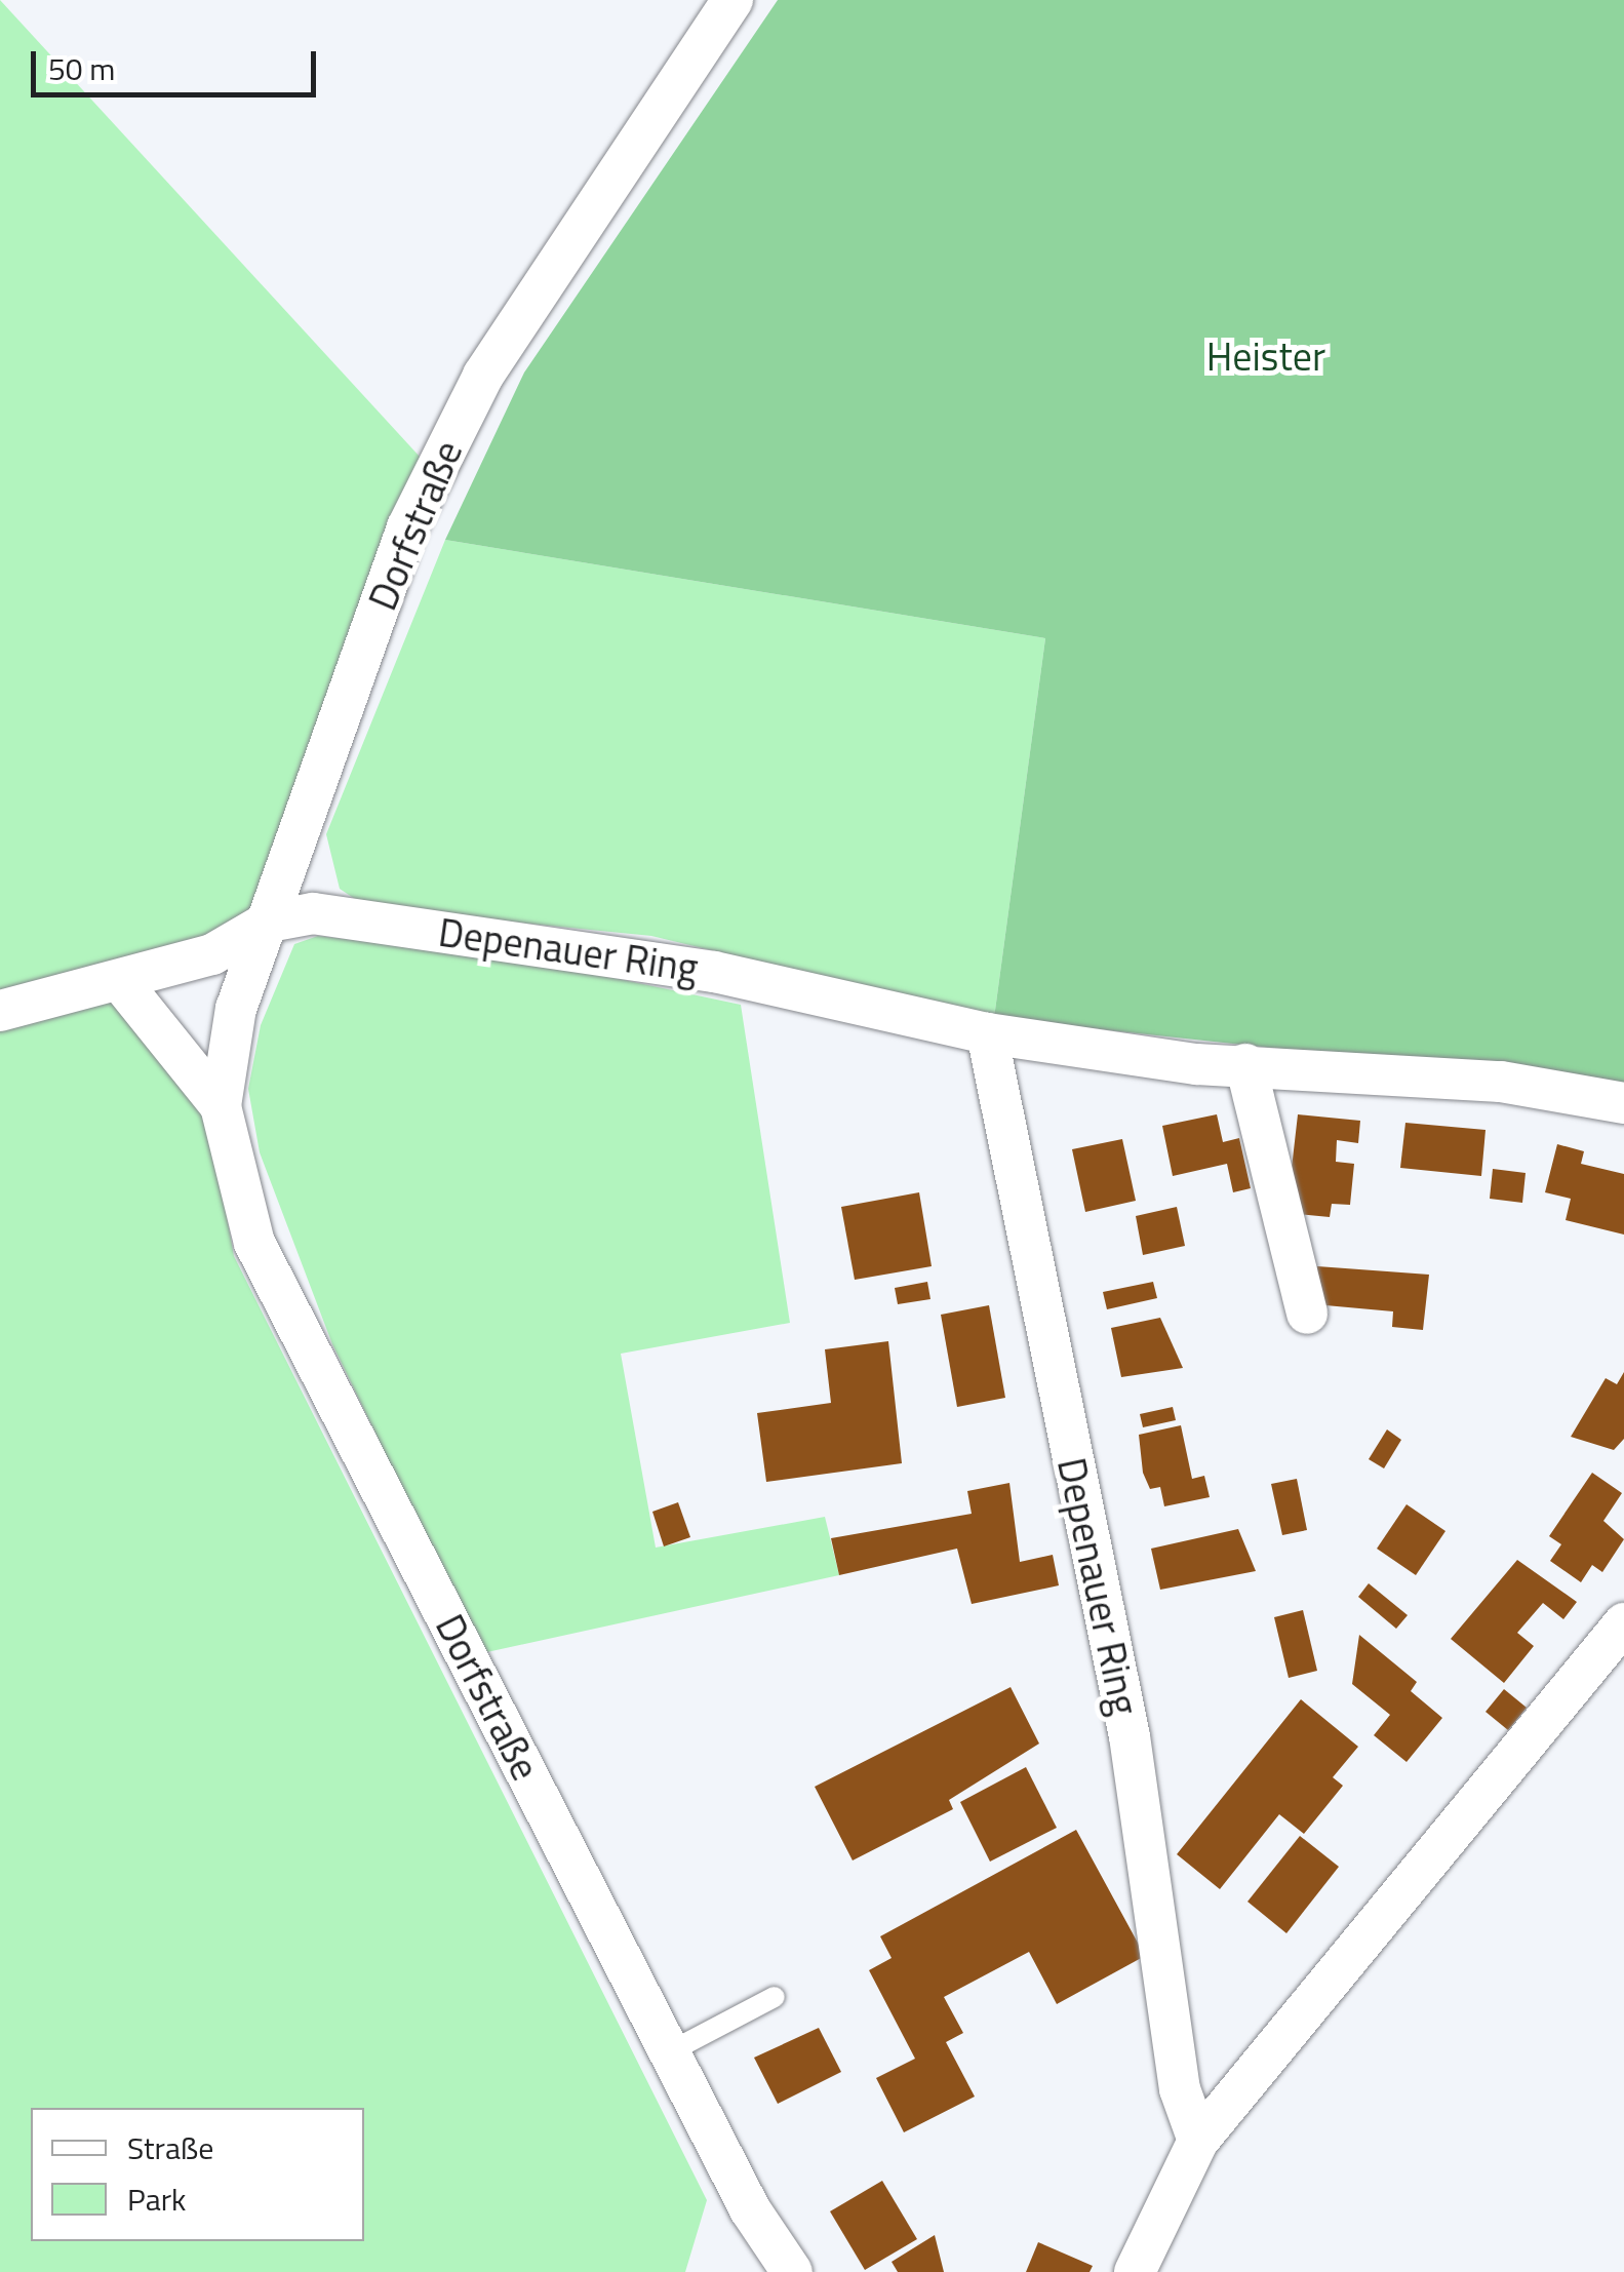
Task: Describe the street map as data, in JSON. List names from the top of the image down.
{
  "streets": {
    "street": ["Dorfstraße", "Depenauer Ring"]
  },
  "crossings": [
    ["Dorfstraße", "Depenauer Ring"]
  ],
  "parks": ["Heister"],
  "legend": ["Straße", "Park"],
  "scale_bar": "50 m"
}
